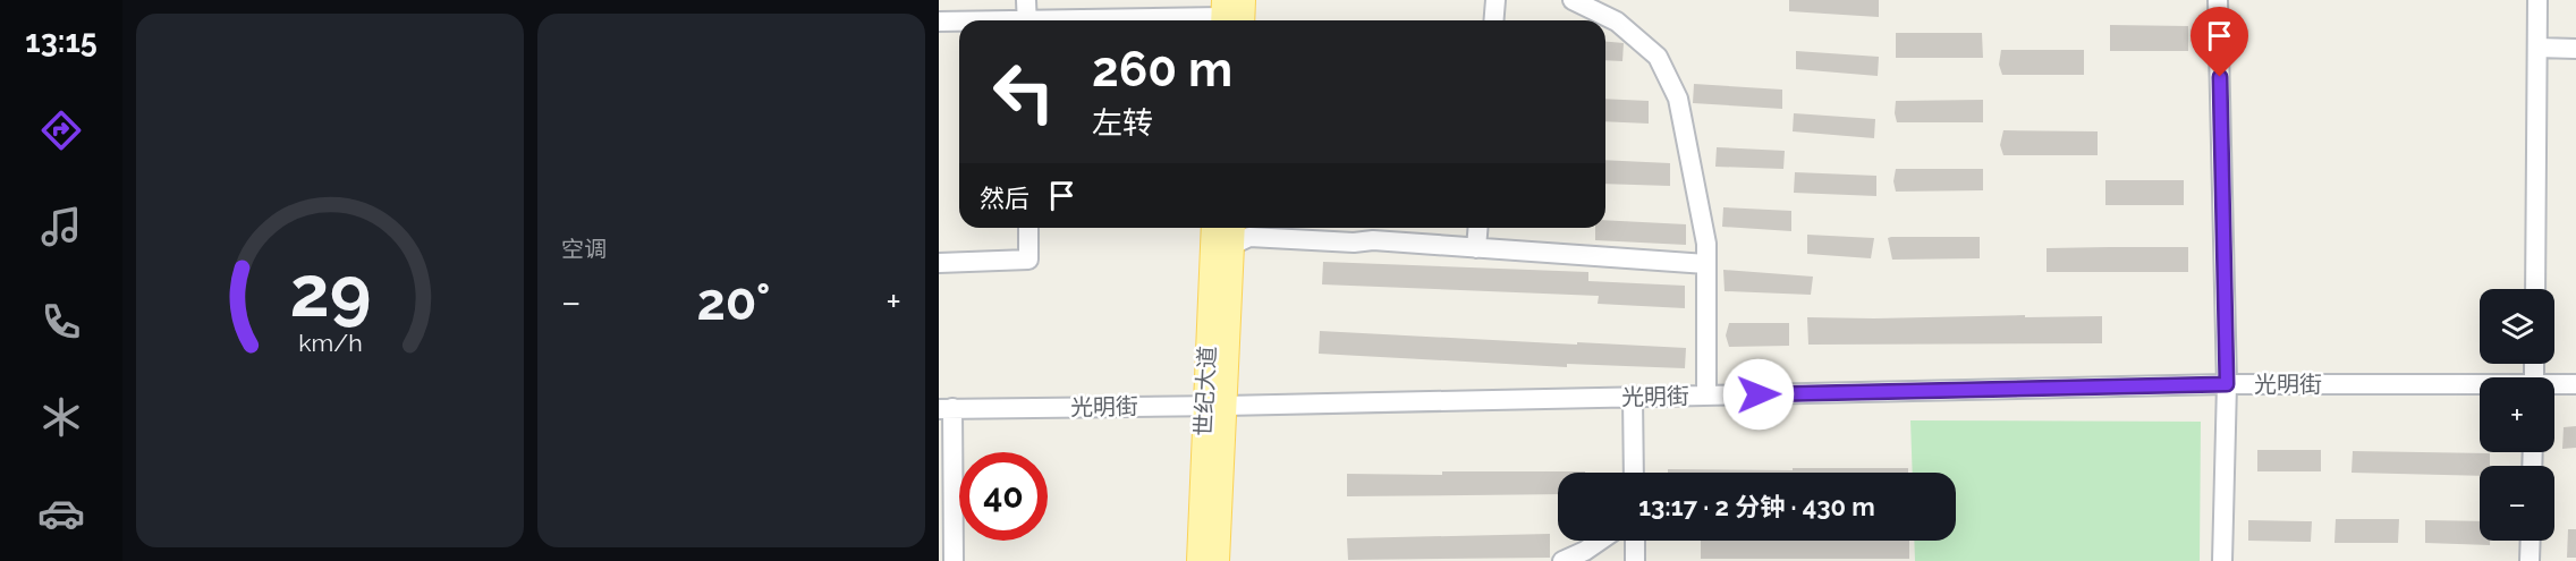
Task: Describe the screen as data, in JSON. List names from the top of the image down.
{
  "streets": {
    "main road": ["世纪大道"],
    "street": ["光明街"]
  },
  "crossings": [
    ["光明街", "世纪大道"]
  ],
  "page": {
    "tabs": "13:15",
    "tile": "空调",
    "turn": ["260 m", "左转"],
    "then": "然后",
    "heat": ["−", "20°", "+"],
    "map_buttons": ["+", "−"],
    "limit": "40",
    "trip": "13:17 · 2 分钟 · 430 m",
    "gauge": ["29", "km/h"]
  }
}
